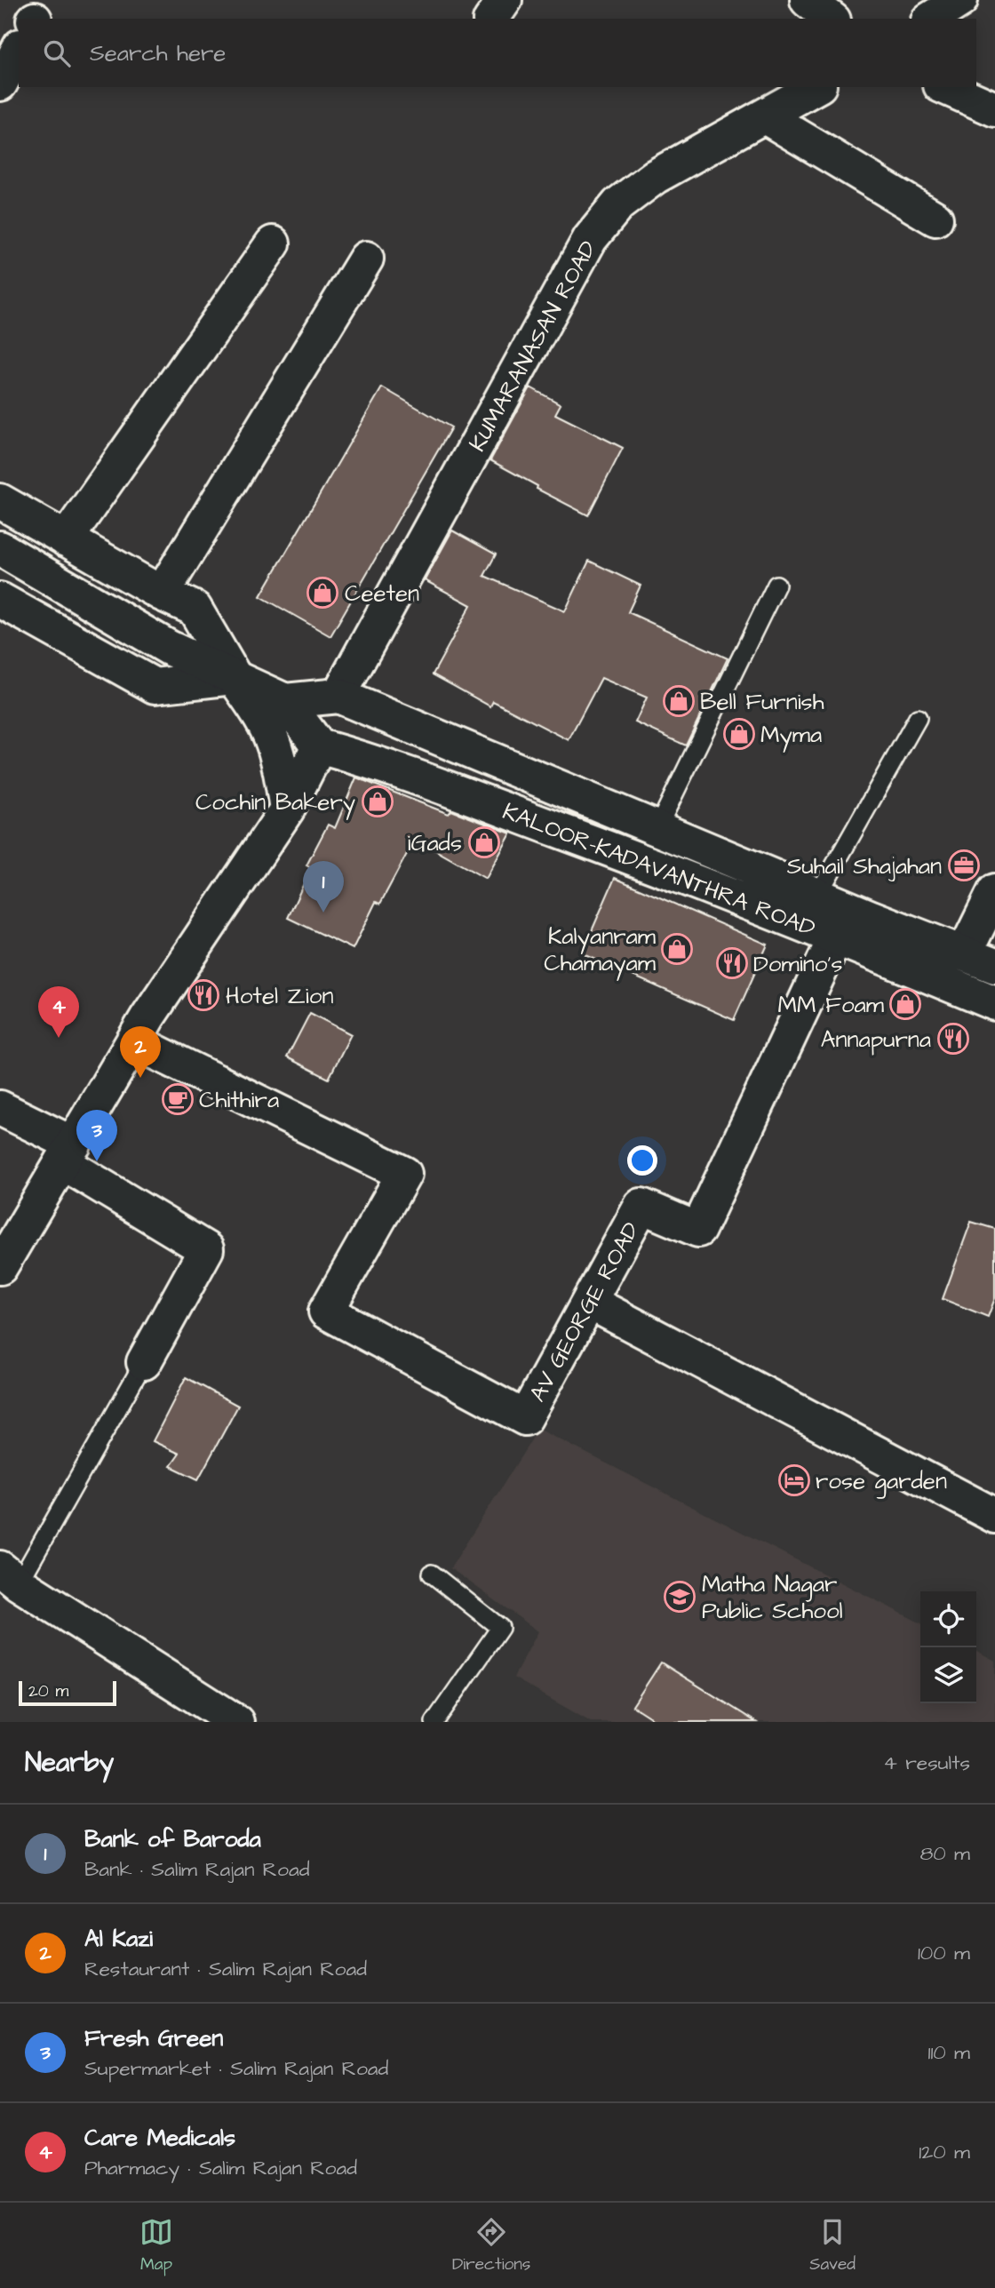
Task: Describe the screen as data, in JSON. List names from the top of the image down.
{
  "streets": {
    "street": ["KUMARANASAN ROAD", "KALOOR-KADAVANTHRA ROAD", "AV GEORGE ROAD"]
  },
  "crossings": [
    ["KUMARANASAN ROAD", "KALOOR-KADAVANTHRA ROAD"],
    ["KALOOR-KADAVANTHRA ROAD", "AV GEORGE ROAD"]
  ],
  "places": {
    "shop": [
      "Ceeten",
      "Bell Furnish",
      "Myma",
      "Cochin Bakery",
      "iGads",
      "Kalyanram Chamayam",
      "MM Foam"
    ],
    "office": ["Suhail Shajahan"],
    "restaurant": ["Domino's", "Hotel Zion", "Annapurna"],
    "cafe": ["Chithira"],
    "hotel": ["rose garden"],
    "school or university": ["Matha Nagar Public School"]
  },
  "scale_bar": "20 m",
  "page": {
    "search": "Search here",
    "pins": [
      "1",
      "4",
      "2",
      "3"
    ],
    "scale": "20 m",
    "heading": ["Nearby", "4 results"],
    "list": [
      {
        "mark": "1",
        "name": "Bank of Baroda",
        "note": "Bank · Salim Rajan Road",
        "value": "80 m"
      },
      {
        "mark": "2",
        "name": "Al Kazi",
        "note": "Restaurant · Salim Rajan Road",
        "value": "100 m"
      },
      {
        "mark": "3",
        "name": "Fresh Green",
        "note": "Supermarket · Salim Rajan Road",
        "value": "110 m"
      },
      {
        "mark": "4",
        "name": "Care Medicals",
        "note": "Pharmacy · Salim Rajan Road",
        "value": "120 m"
      }
    ],
    "nav": ["Map", "Directions", "Saved"]
  }
}
